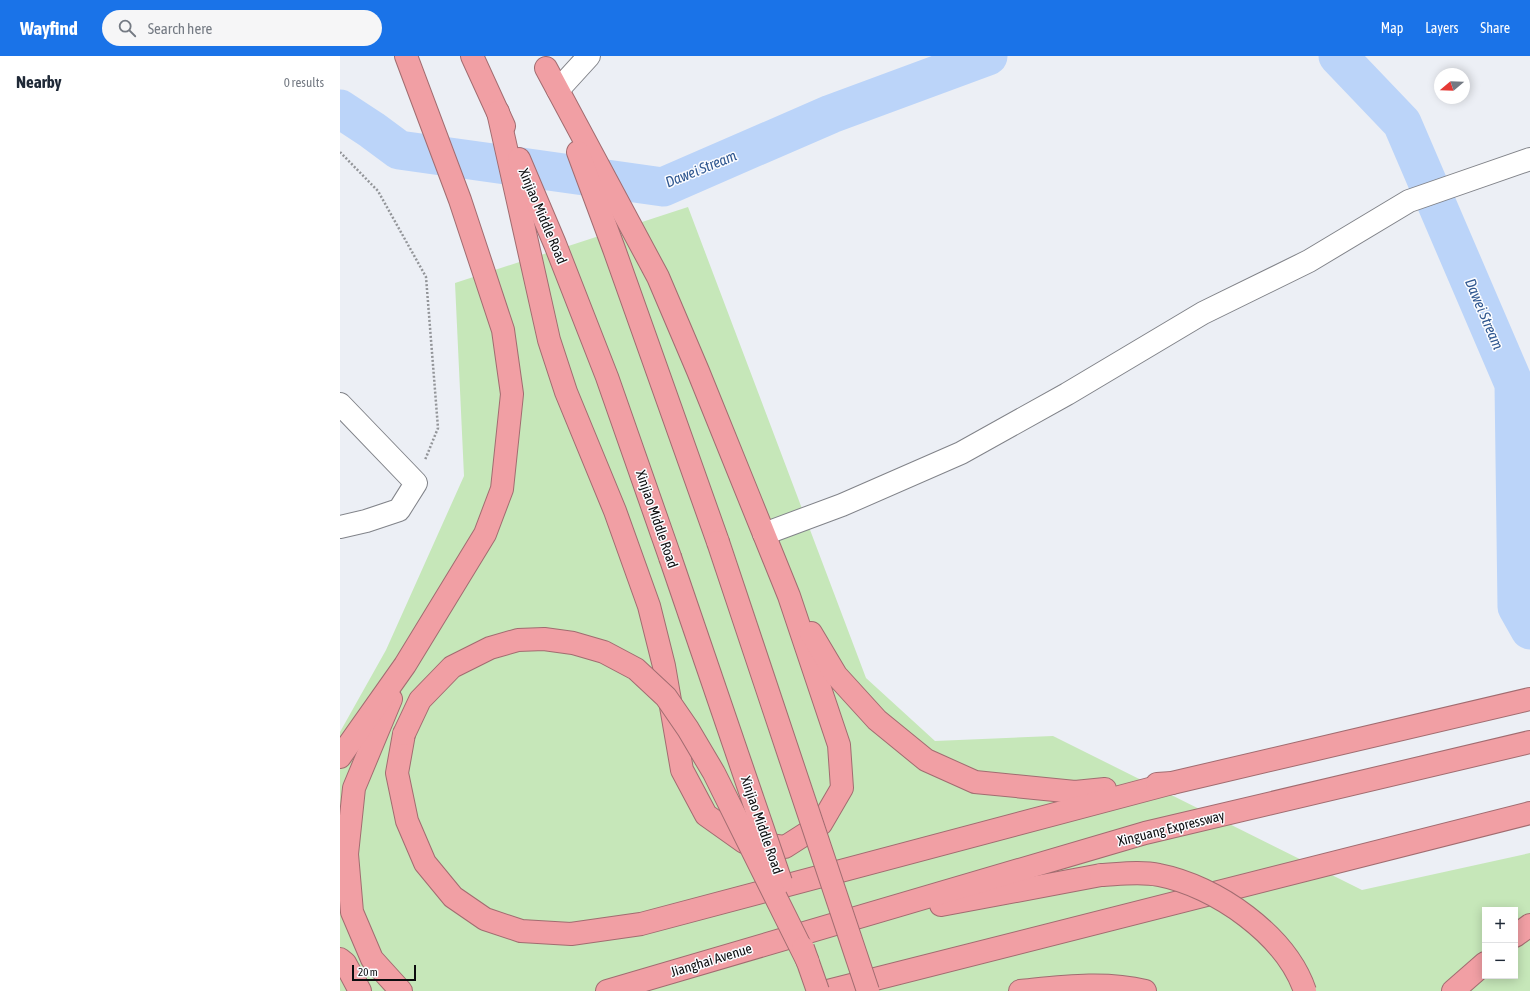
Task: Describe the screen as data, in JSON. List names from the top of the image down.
{
  "streets": {
    "highway": ["Xinjiao Middle Road", "Xinguang Expressway", "Jianghai Avenue"]
  },
  "crossings": [
    ["Xinguang Expressway", "Jianghai Avenue"]
  ],
  "water": ["Dawei Stream"],
  "scale_bar": "20 m",
  "north": "left",
  "page": {
    "header": "Wayfind",
    "search": "Search here",
    "nav": ["Map", "Layers", "Share"],
    "heading": ["Nearby", "0 results"],
    "map_buttons": ["+", "−"],
    "scale": "20 m"
  }
}
